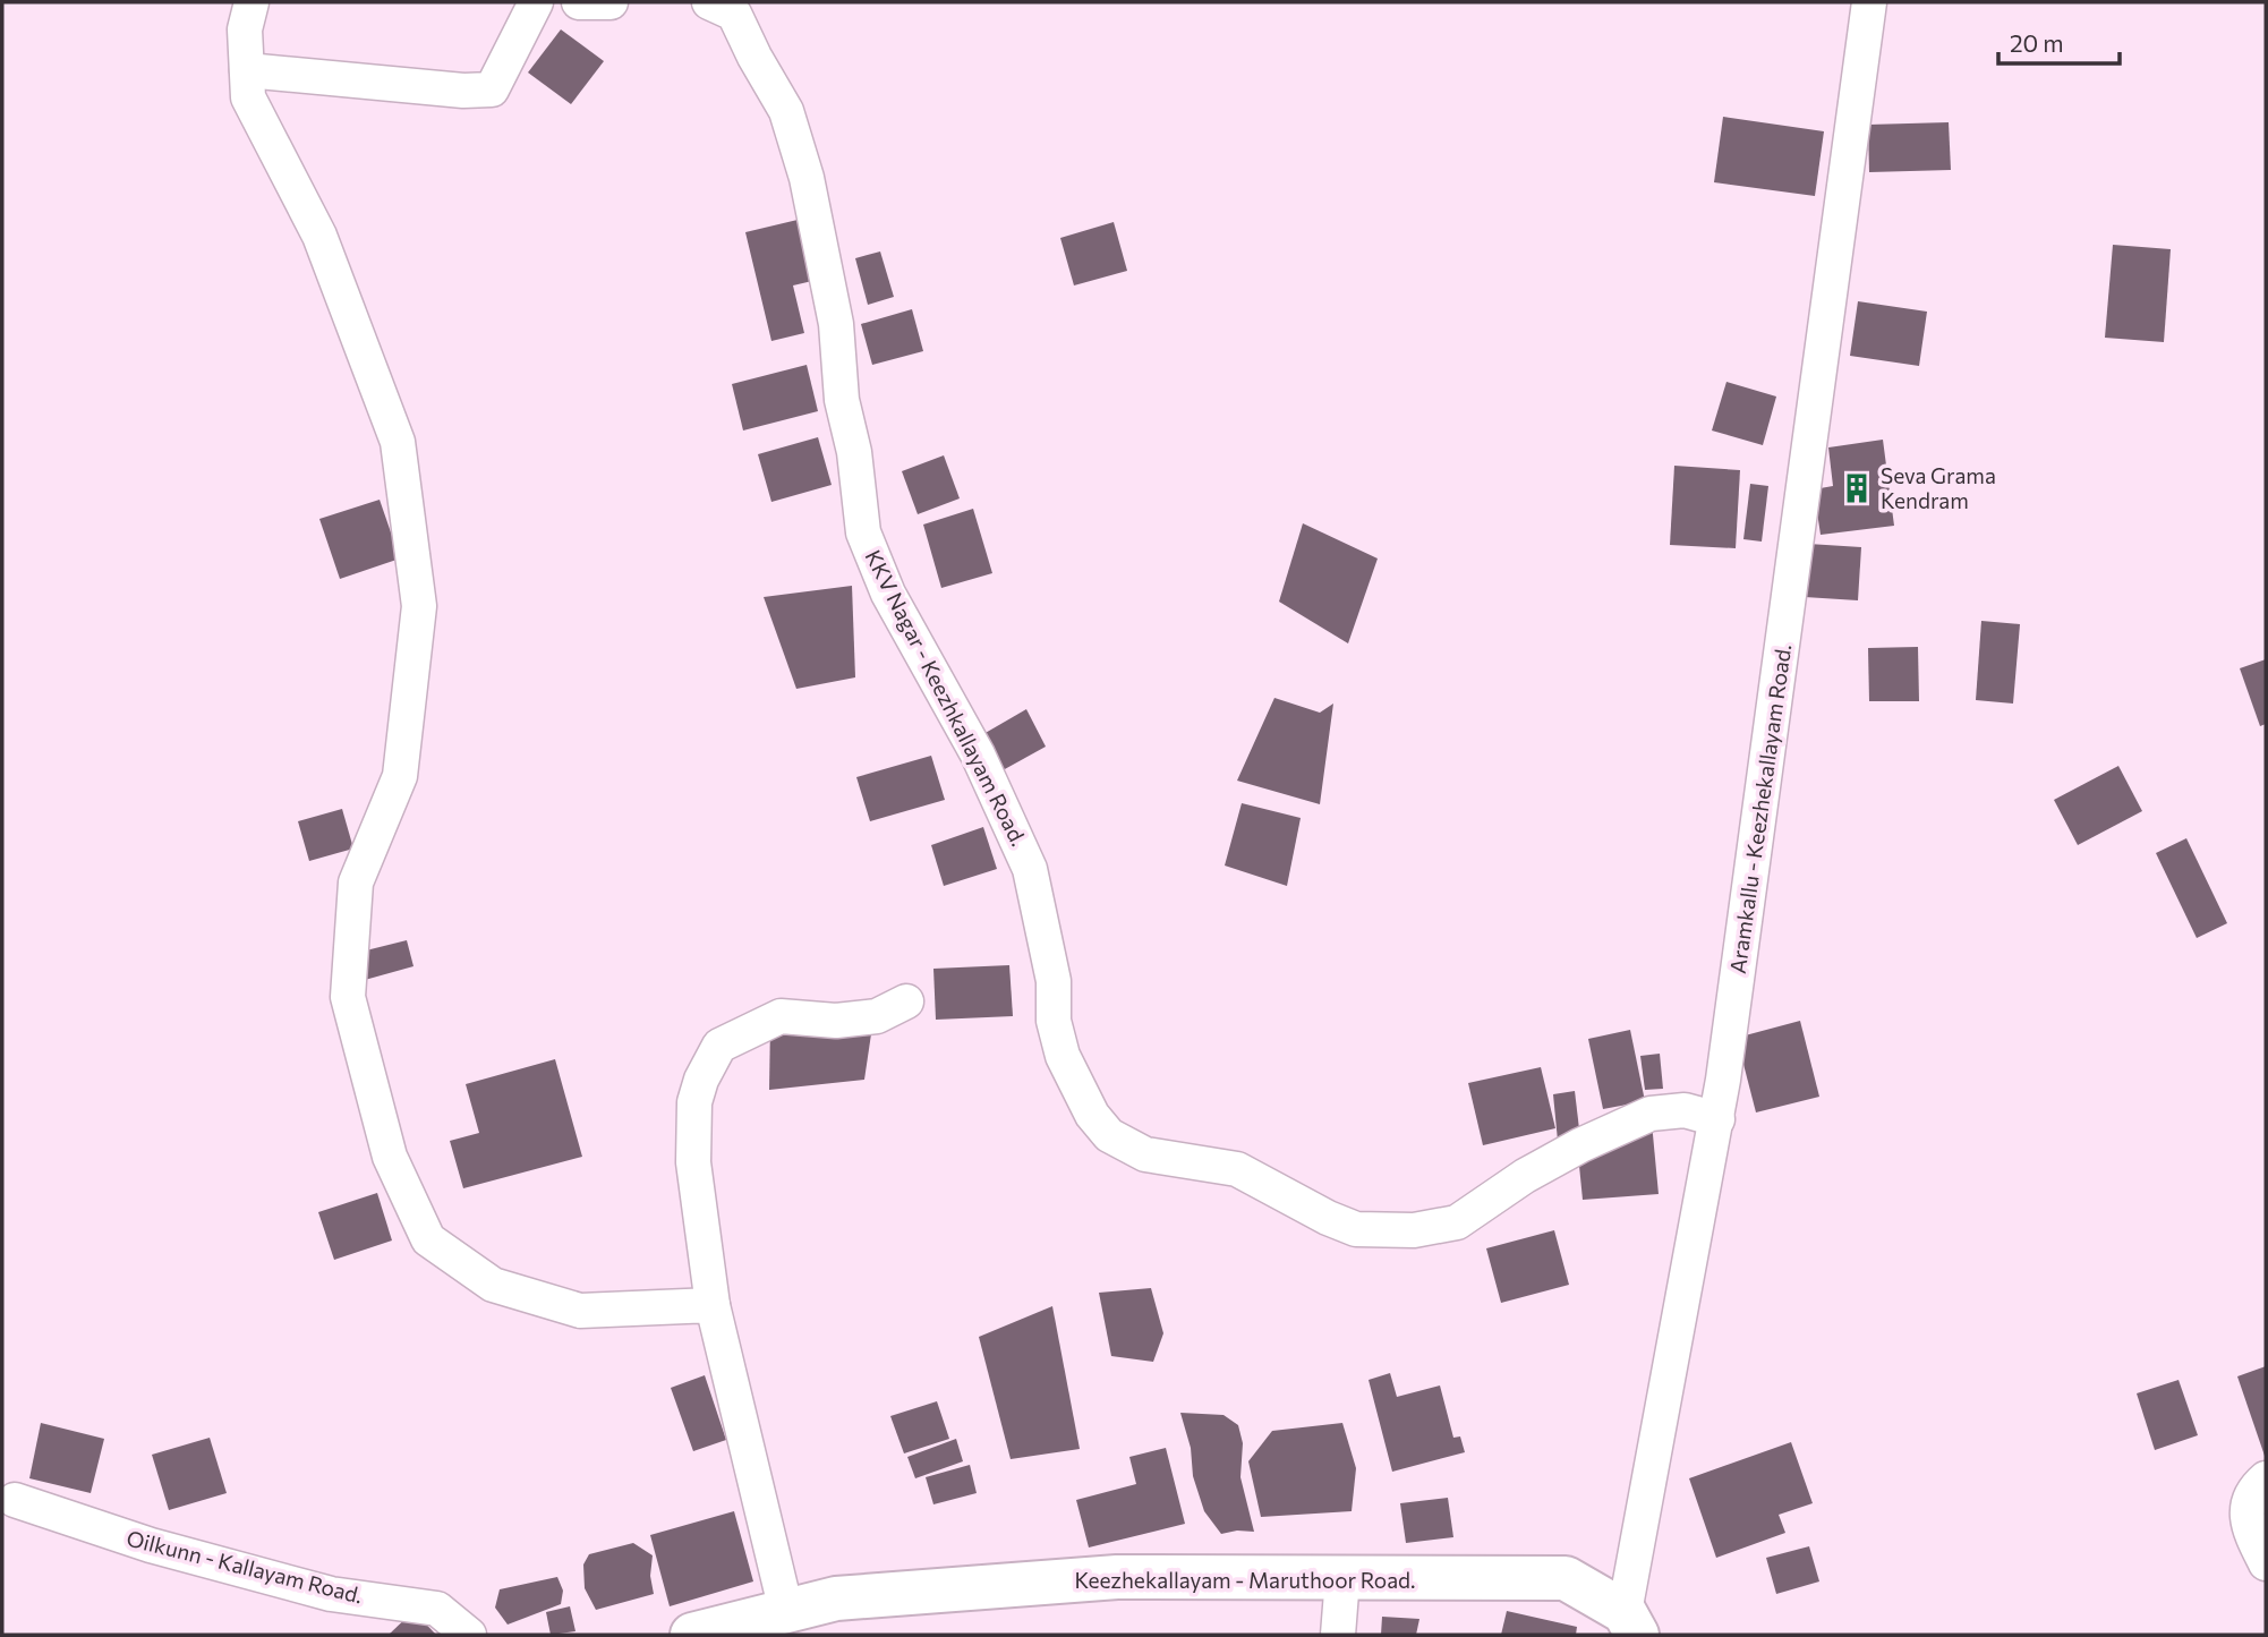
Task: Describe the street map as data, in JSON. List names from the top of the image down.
{
  "streets": {
    "street": [
      "KKV Nagar - Keezhkallayam Road.",
      "Aramkallu - Keezhekallayam Road.",
      "Oilkunn - Kallayam Road.",
      "Keezhekallayam - Maruthoor Road."
    ]
  },
  "crossings": [
    ["KKV Nagar - Keezhkallayam Road.", "Aramkallu - Keezhekallayam Road."],
    ["Aramkallu - Keezhekallayam Road.", "Keezhekallayam - Maruthoor Road."]
  ],
  "places": {
    "building": ["Seva Grama Kendram"]
  },
  "scale_bar": "20 m"
}
